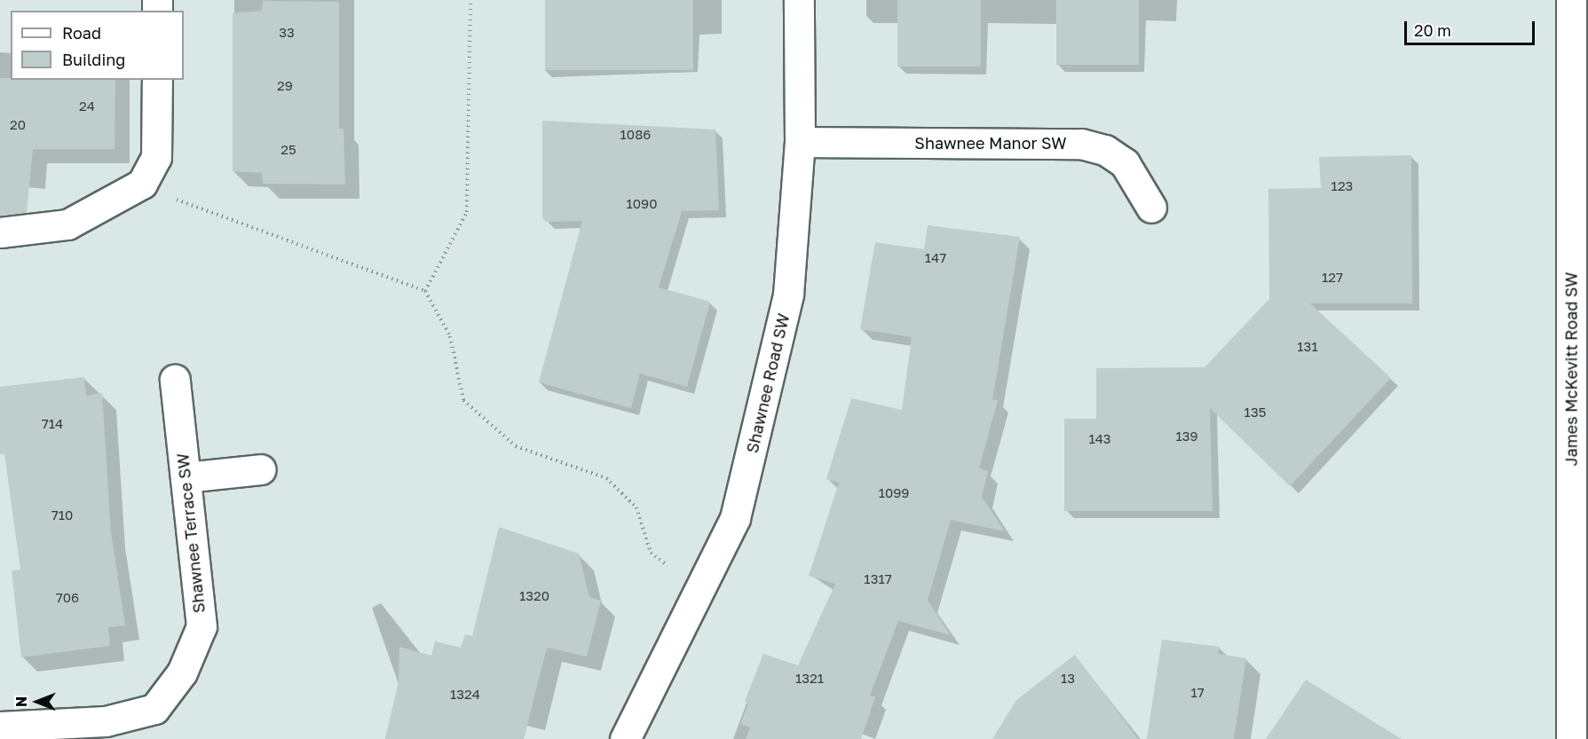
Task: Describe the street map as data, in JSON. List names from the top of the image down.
{
  "streets": {
    "street": [
      "Shawnee Manor SW",
      "James McKevitt Road SW",
      "Shawnee Road SW",
      "Shawnee Terrace SW"
    ]
  },
  "crossings": [
    ["Shawnee Manor SW", "Shawnee Road SW"]
  ],
  "house_numbers": [
    "33",
    "29",
    "24",
    "20",
    "1086",
    "25",
    "123",
    "1090",
    "147",
    "127",
    "131",
    "135",
    "714",
    "139",
    "143",
    "1099",
    "710",
    "1317",
    "1320",
    "706",
    "1321",
    "13",
    "17",
    "1324"
  ],
  "legend": ["Road", "Building"],
  "scale_bar": "20 m",
  "north": "left"
}
